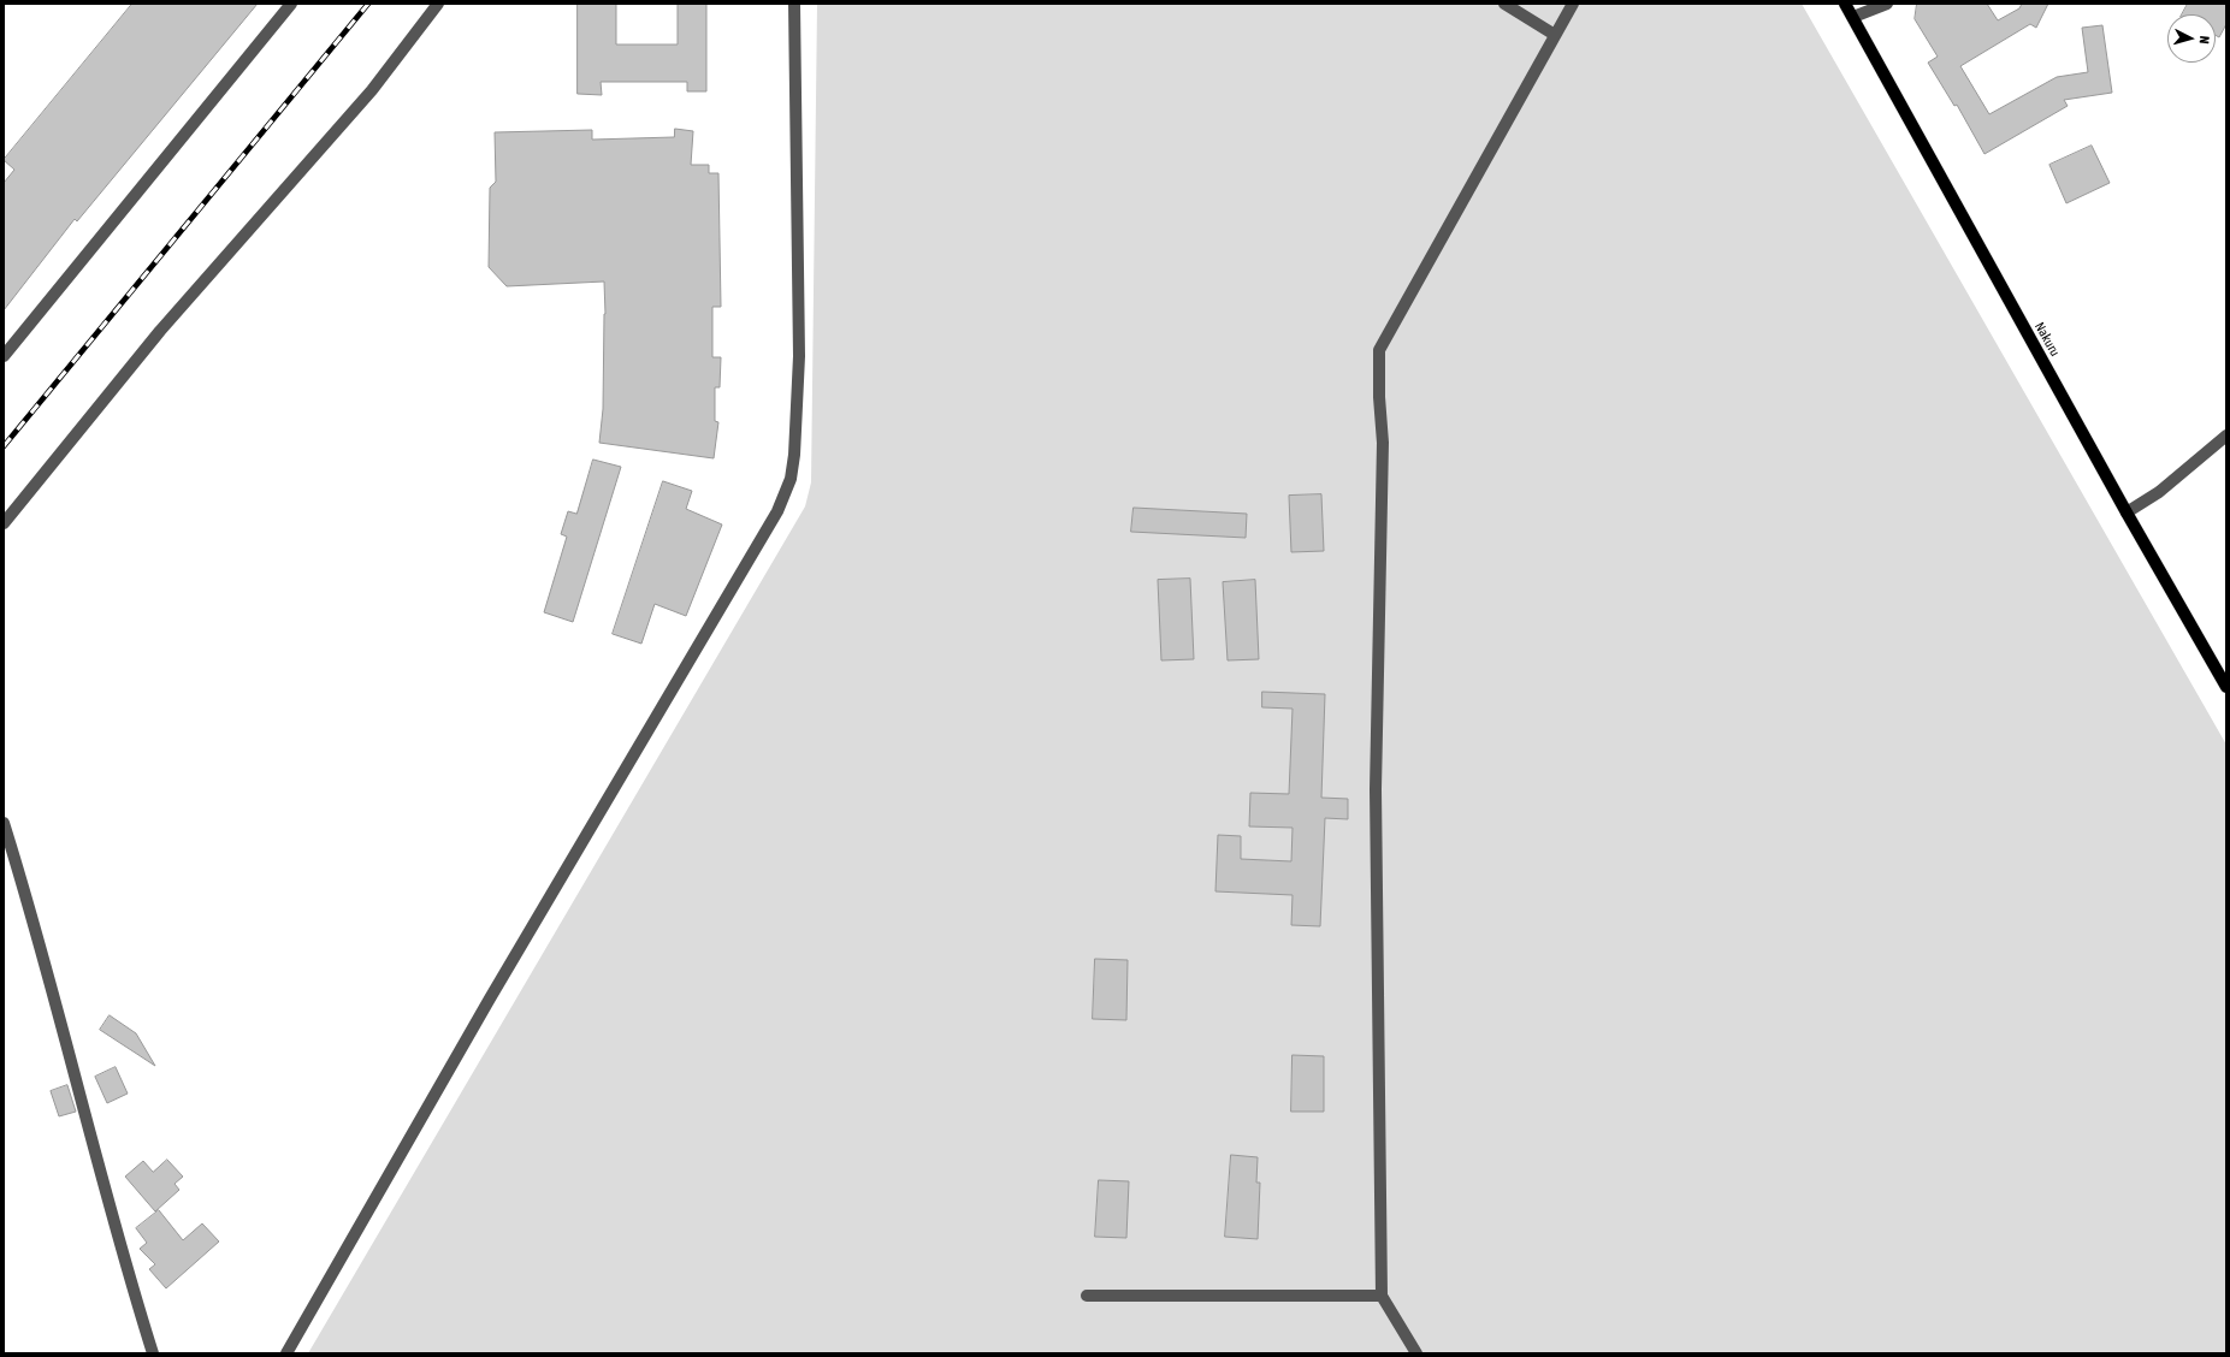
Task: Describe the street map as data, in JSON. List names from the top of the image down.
{
  "streets": {
    "main road": ["Nakuru"]
  },
  "north": "right"
}
